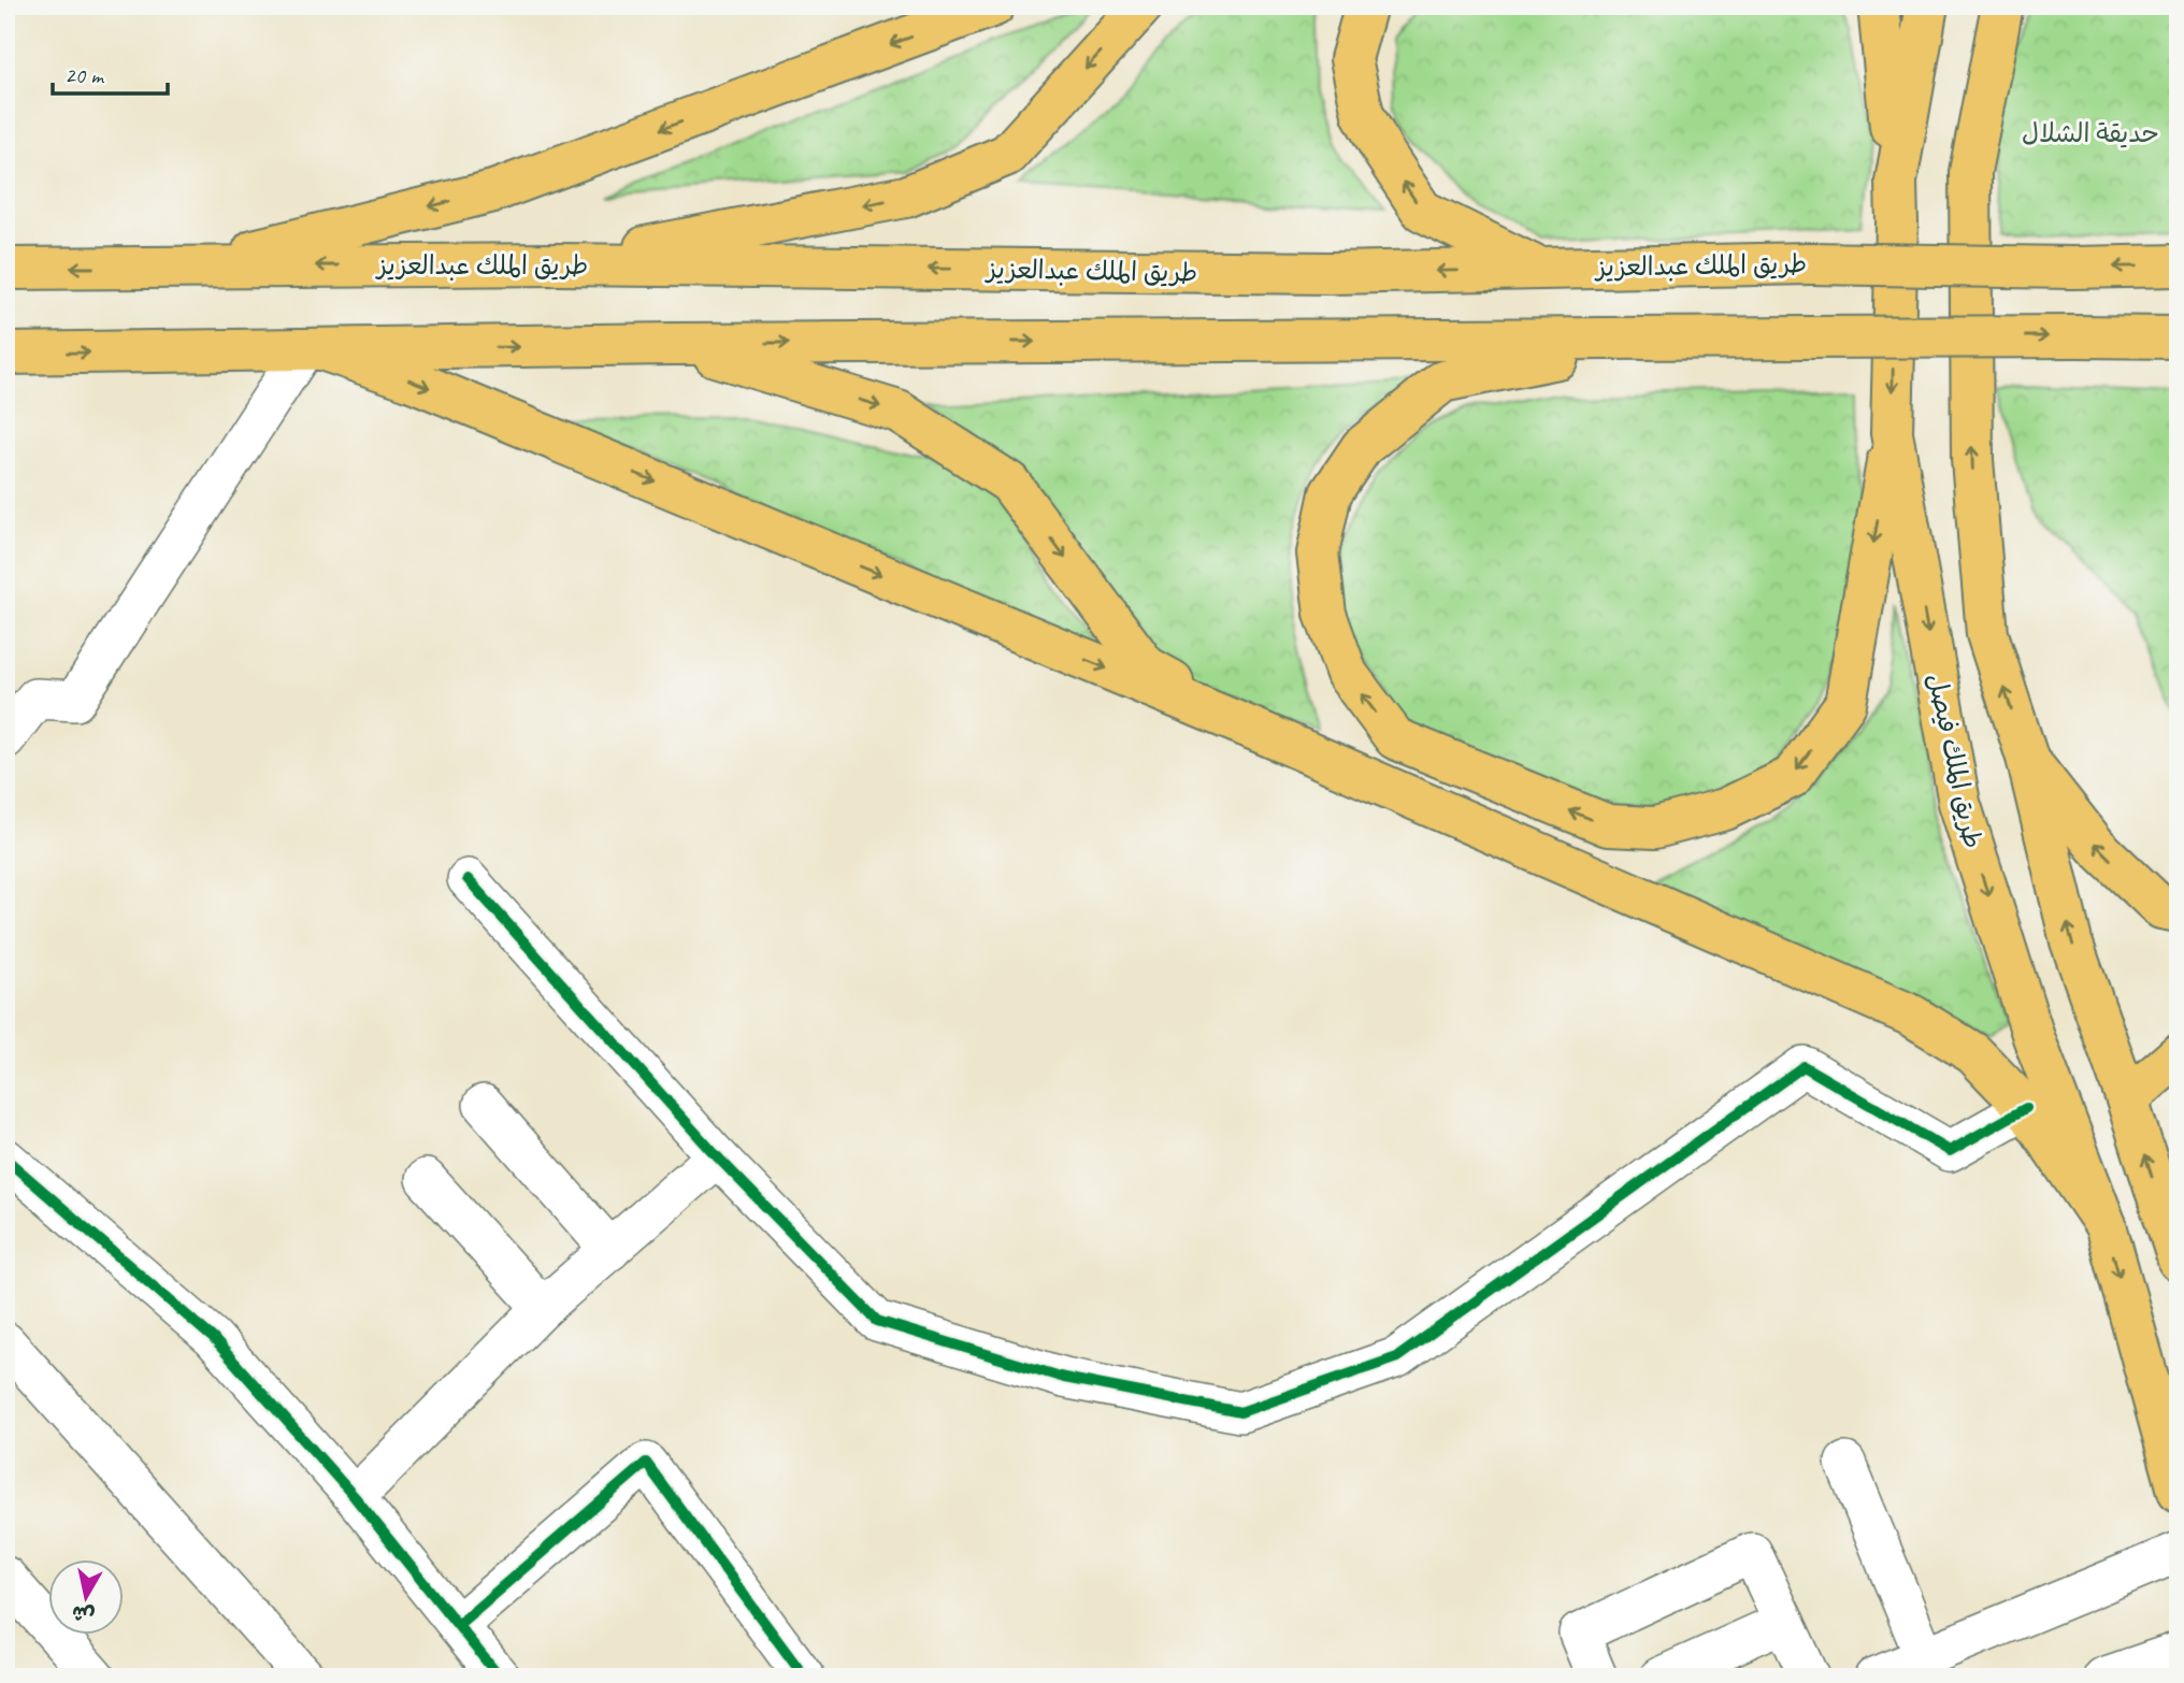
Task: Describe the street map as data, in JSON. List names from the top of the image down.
{
  "streets": {
    "highway": ["طريق الملك عبدالعزيز", "طريق الملك فيصل"]
  },
  "parks": ["حديقة الشلال"],
  "scale_bar": "20 m",
  "north": "bottom"
}
